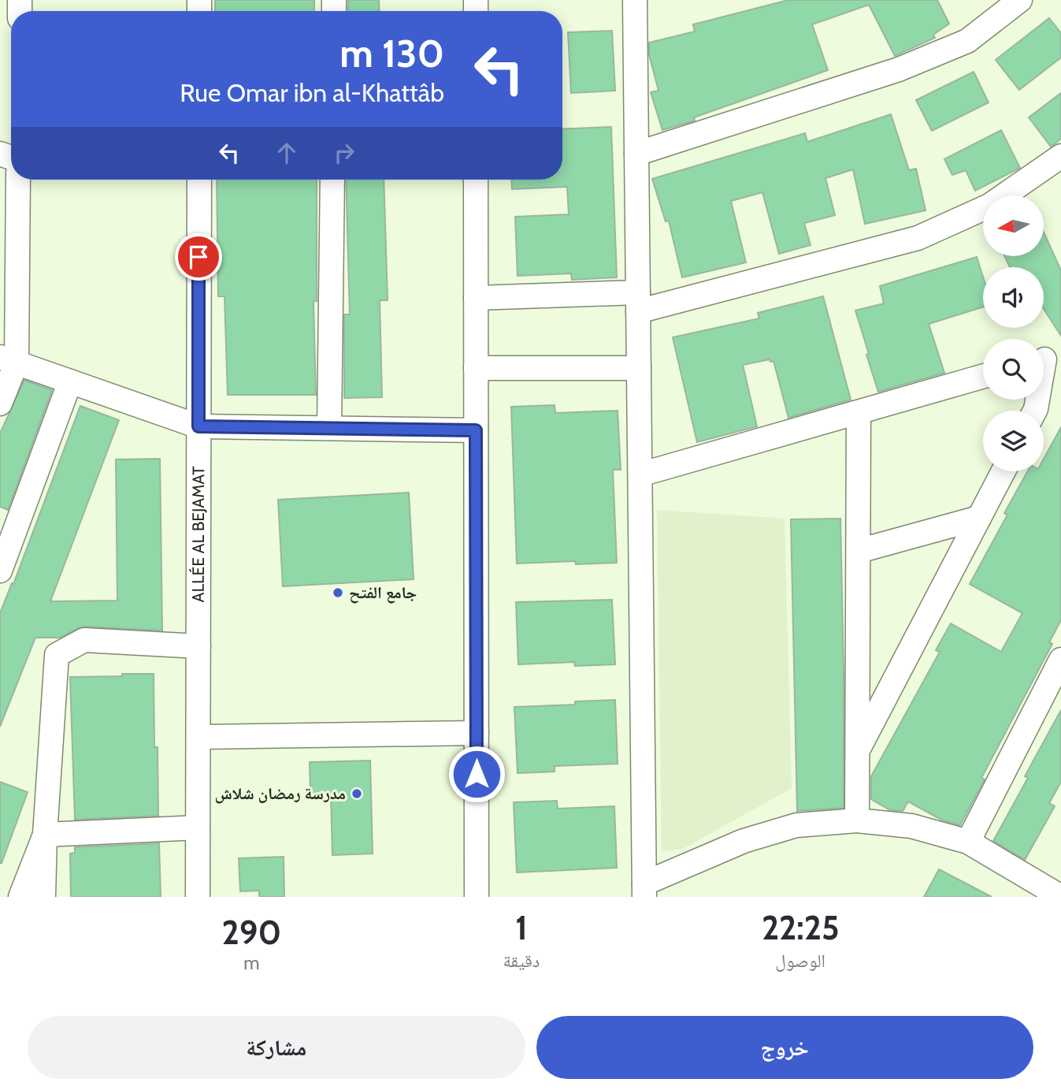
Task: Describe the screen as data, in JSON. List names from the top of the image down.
{
  "streets": {
    "street": ["ALLÉE AL BEJAMAT"]
  },
  "places": ["جامع الفتح", "مدرسة رمضان شلاش"],
  "north": "left",
  "page": {
    "turn": ["130 m", "Rue Omar ibn al-Khattâb"],
    "eta": [
      "22:25",
      "الوصول",
      "1",
      "دقيقة",
      "290",
      "m"
    ],
    "buttons": ["خروج", "مشاركة"]
  }
}
